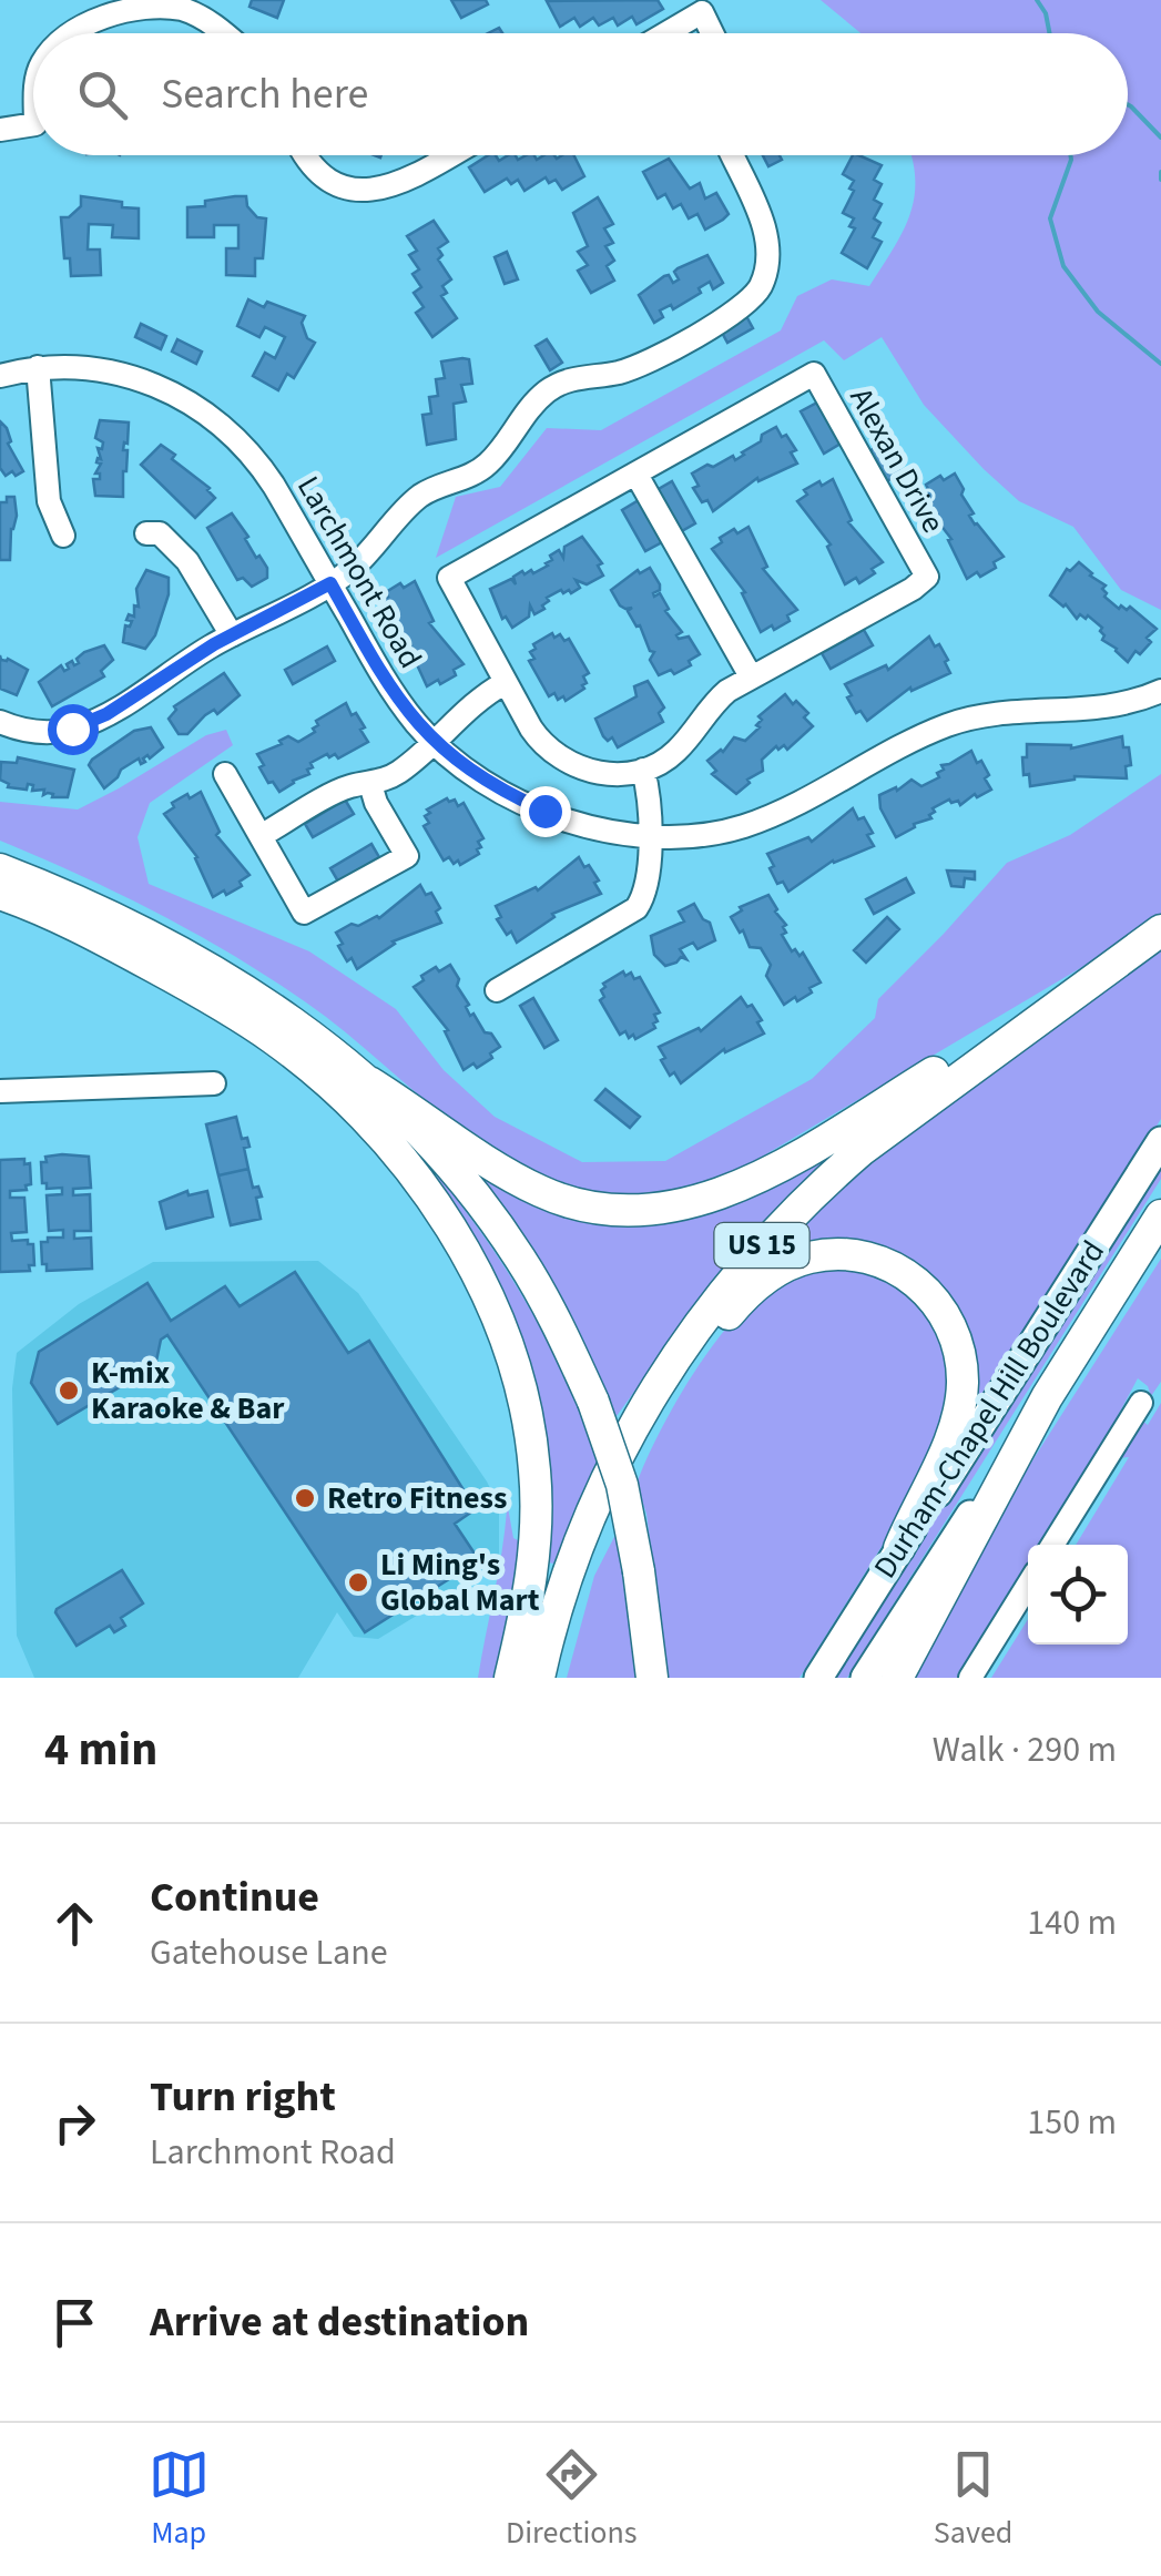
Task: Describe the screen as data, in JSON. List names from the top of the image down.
{
  "streets": {
    "highway": ["US 15", "Durham-Chapel Hill Boulevard"],
    "street": ["Alexan Drive", "Larchmont Road"]
  },
  "places": ["K-mix Karaoke & Bar", "Retro Fitness", "Li Ming's Global Mart"],
  "page": {
    "search": "Search here",
    "heading": ["4 min", "Walk · 290 m"],
    "list": [
      ["Continue", "Gatehouse Lane", "140 m"],
      ["Turn right", "Larchmont Road", "150 m"],
      "Arrive at destination"
    ],
    "nav": ["Map", "Directions", "Saved"]
  }
}
